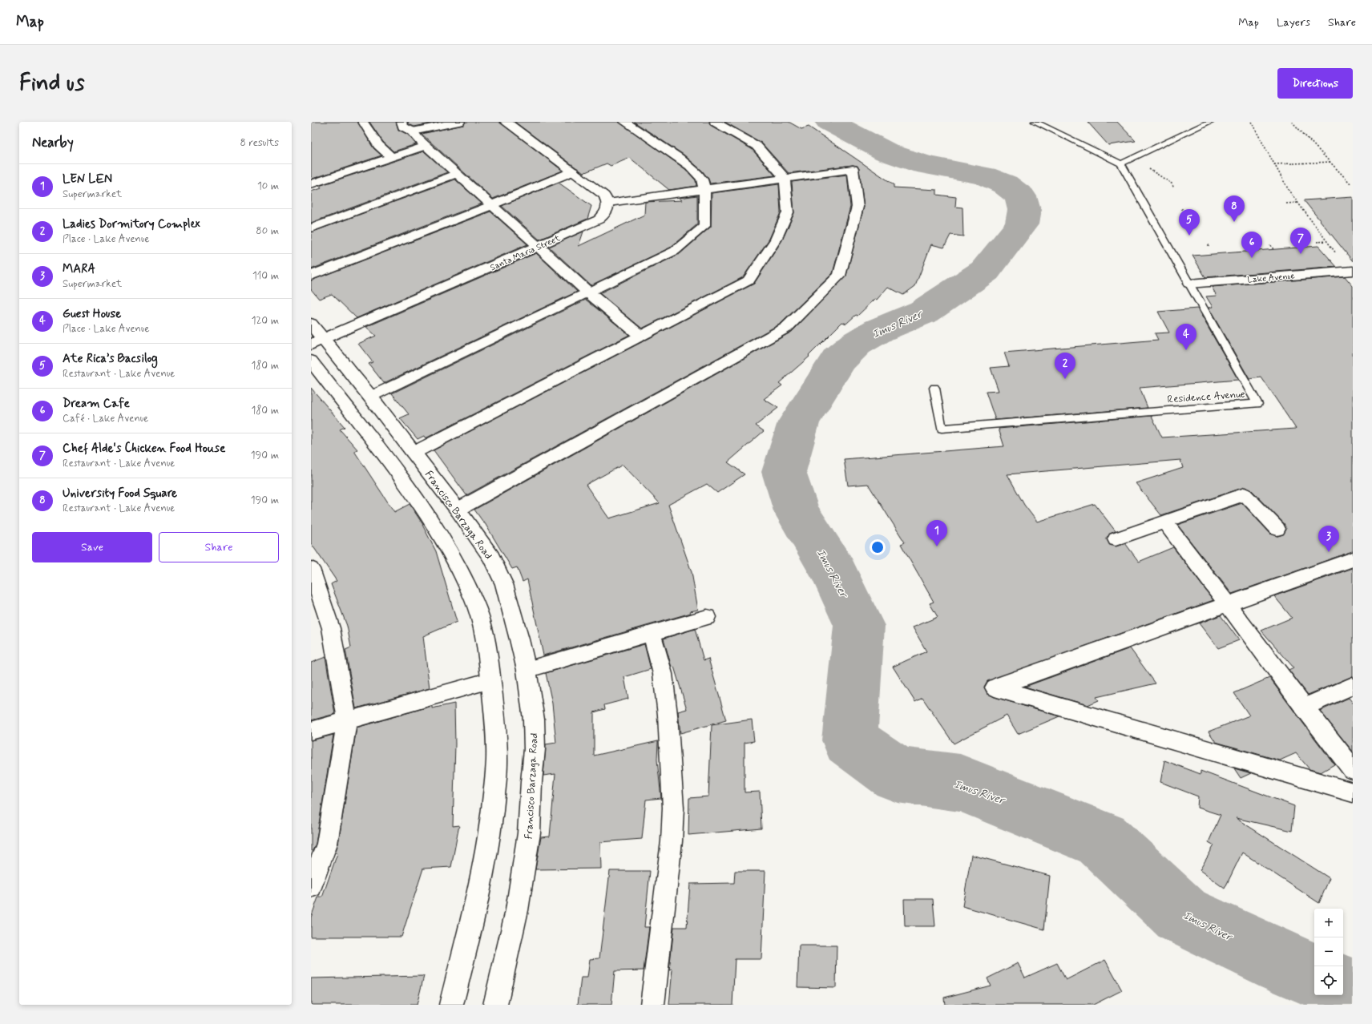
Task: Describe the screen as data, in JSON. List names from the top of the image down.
{
  "streets": {
    "street": ["Santa Maria Street", "Lake Avenue", "Francisco Barzaga Road"],
    "lane": ["Residence Avenue"]
  },
  "crossings": [
    ["Santa Maria Street", "Francisco Barzaga Road"],
    ["Lake Avenue", "Residence Avenue"]
  ],
  "water": ["Imus River"],
  "page": {
    "header": "Map",
    "nav": ["Map", "Layers", "Share"],
    "buttons": [
      "Directions",
      ["Save", "Share"]
    ],
    "title": "Find us",
    "heading": ["Nearby", "8 results"],
    "list": [
      {
        "mark": "1",
        "name": "LEN LEN",
        "note": "Supermarket",
        "value": "10 m"
      },
      {
        "mark": "2",
        "name": "Ladies Dormitory Complex",
        "note": "Place · Lake Avenue",
        "value": "80 m"
      },
      {
        "mark": "3",
        "name": "MARA",
        "note": "Supermarket",
        "value": "110 m"
      },
      {
        "mark": "4",
        "name": "Guest House",
        "note": "Place · Lake Avenue",
        "value": "120 m"
      },
      {
        "mark": "5",
        "name": "Ate Rica’s Bacsilog",
        "note": "Restaurant · Lake Avenue",
        "value": "180 m"
      },
      {
        "mark": "6",
        "name": "Dream Cafe",
        "note": "Café · Lake Avenue",
        "value": "180 m"
      },
      {
        "mark": "7",
        "name": "Chef Alde's Chicken Food House",
        "note": "Restaurant · Lake Avenue",
        "value": "190 m"
      },
      {
        "mark": "8",
        "name": "University Food Square",
        "note": "Restaurant · Lake Avenue",
        "value": "190 m"
      }
    ],
    "pins": [
      "8",
      "5",
      "7",
      "6",
      "4",
      "2",
      "1",
      "3"
    ],
    "map_buttons": ["+", "−"]
  }
}
